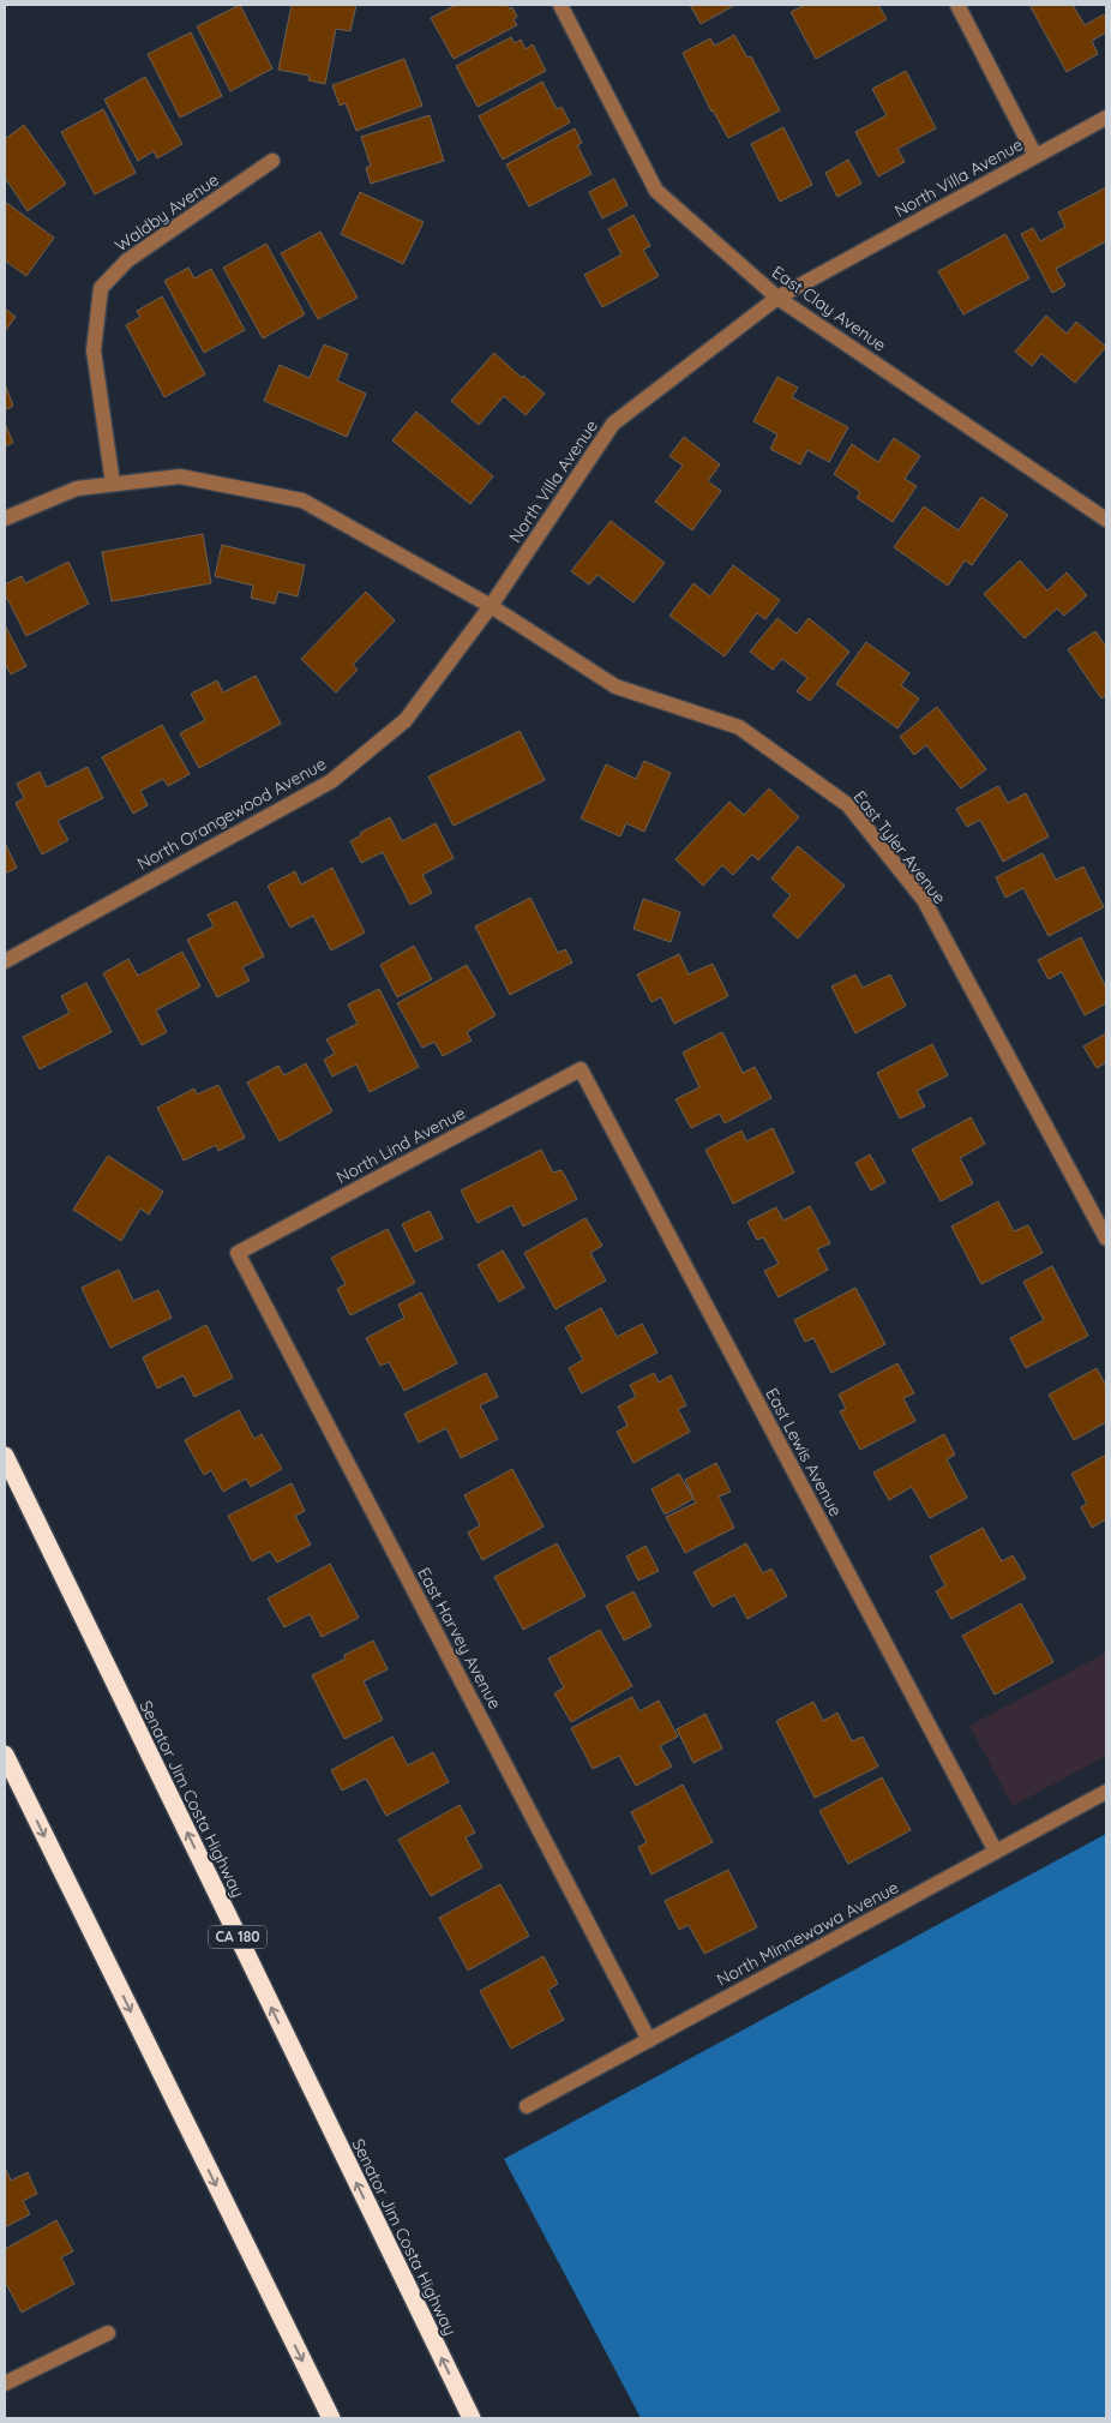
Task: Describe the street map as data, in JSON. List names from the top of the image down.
{
  "streets": {
    "highway": ["Senator Jim Costa Highway", "CA 180"],
    "street": [
      "North Villa Avenue",
      "Waldby Avenue",
      "East Clay Avenue",
      "North Orangewood Avenue",
      "East Tyler Avenue",
      "North Lind Avenue",
      "East Lewis Avenue",
      "East Harvey Avenue",
      "North Minnewawa Avenue"
    ]
  },
  "crossings": [
    ["North Villa Avenue", "East Clay Avenue"],
    ["North Villa Avenue", "North Orangewood Avenue"],
    ["North Villa Avenue", "East Tyler Avenue"],
    ["North Orangewood Avenue", "East Tyler Avenue"],
    ["North Lind Avenue", "East Lewis Avenue"],
    ["North Lind Avenue", "East Harvey Avenue"],
    ["East Lewis Avenue", "North Minnewawa Avenue"],
    ["East Harvey Avenue", "North Minnewawa Avenue"]
  ]
}
